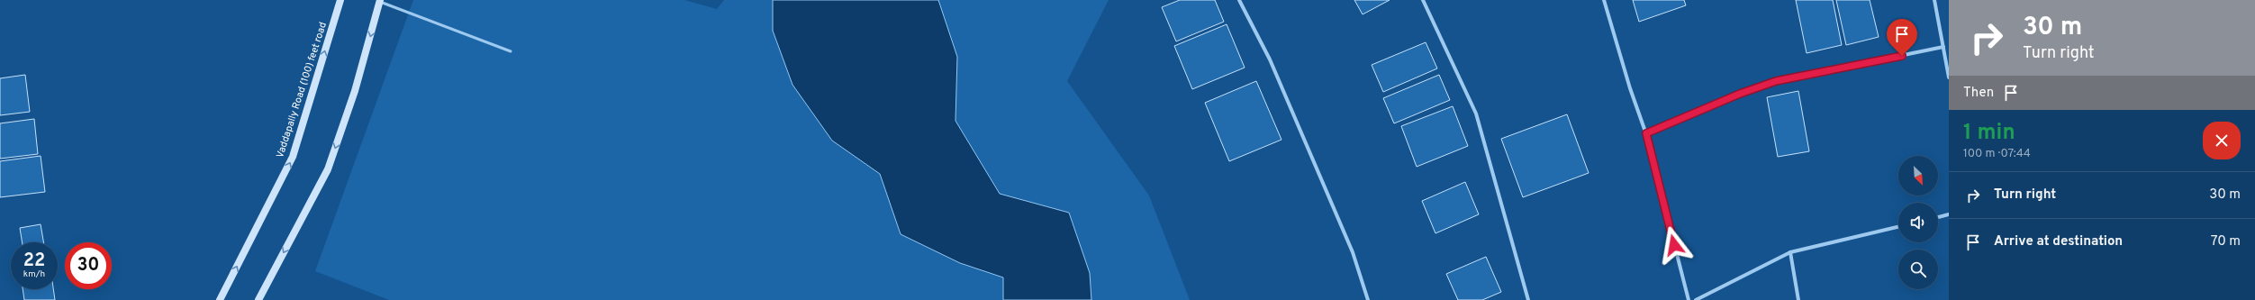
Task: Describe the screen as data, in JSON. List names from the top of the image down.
{
  "streets": {
    "main road": ["Vaddapally Road (100) feet road"]
  },
  "north": "bottom right",
  "page": {
    "turn": ["30 m", "Turn right"],
    "then": "Then",
    "heading": ["1 min", "100 m · 07:44"],
    "list": [
      {
        "name": "Turn right",
        "value": "30 m"
      },
      {
        "name": "Arrive at destination",
        "value": "70 m"
      }
    ],
    "speed": "22 km/h",
    "limit": "30"
  }
}
